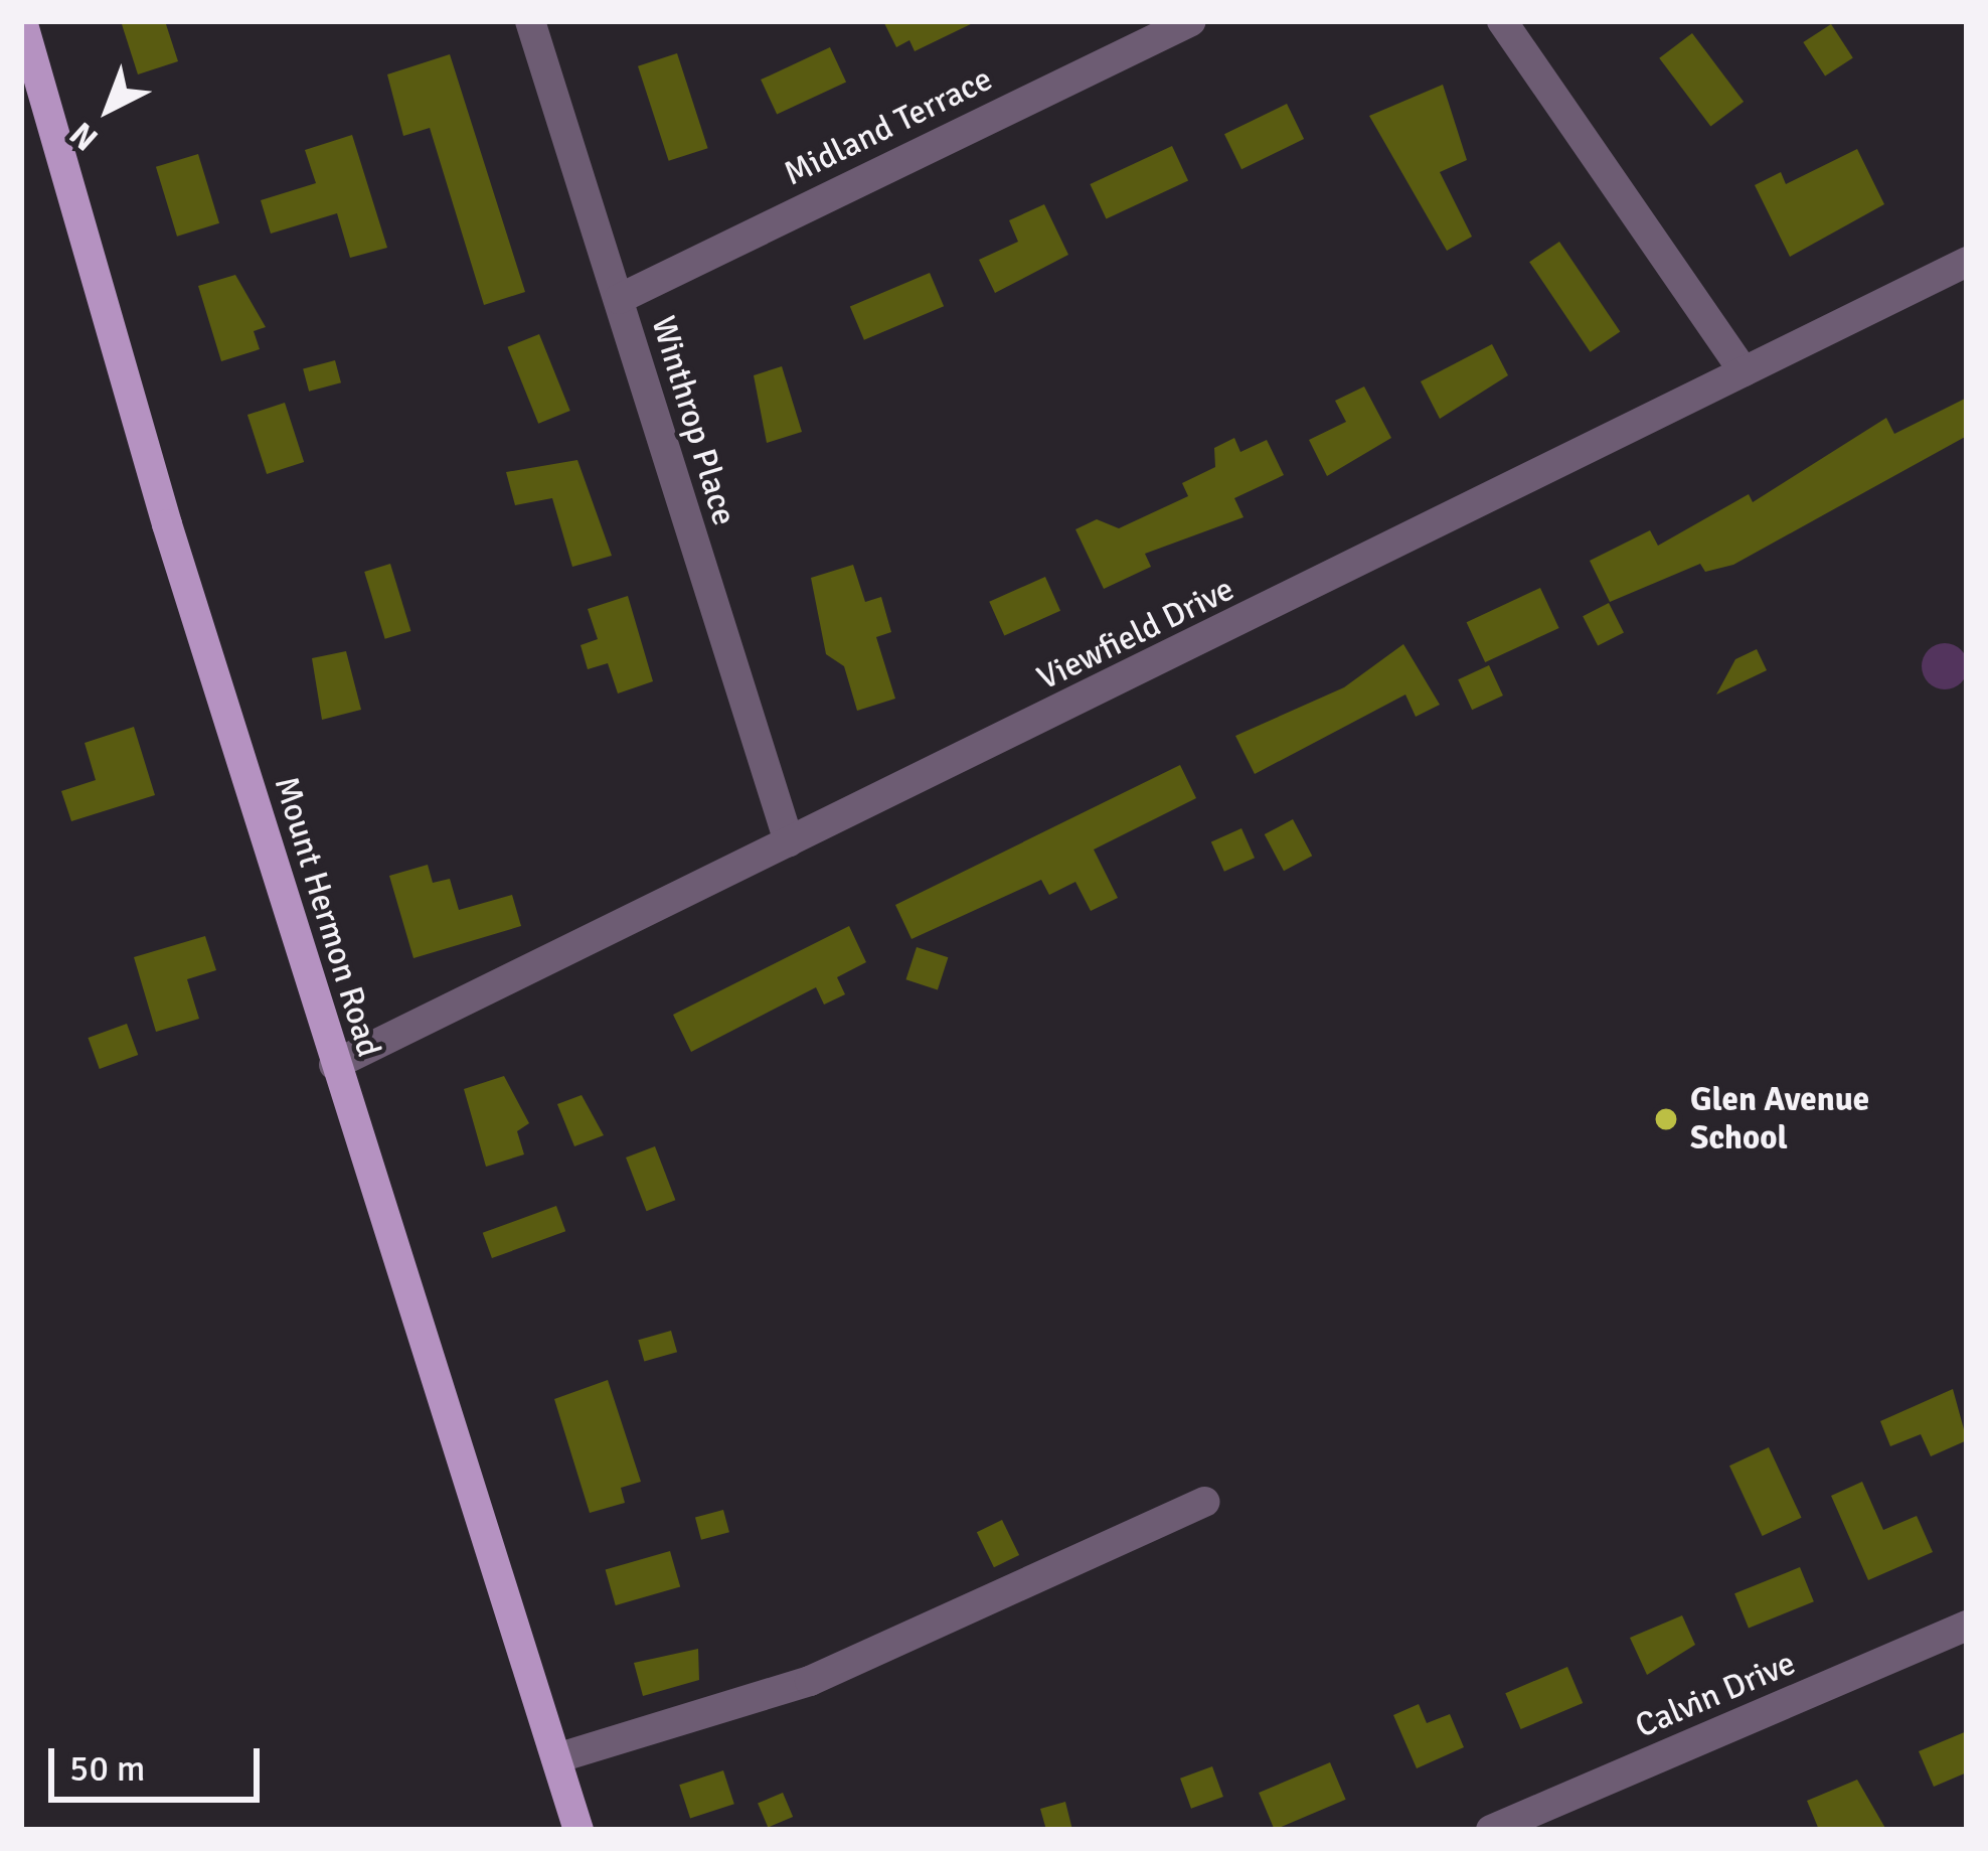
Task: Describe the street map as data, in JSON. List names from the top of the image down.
{
  "streets": {
    "main road": ["Mount Hermon Road"],
    "street": [
      "Midland Terrace",
      "Winthrop Place",
      "Viewfield Drive",
      "Calvin Drive"
    ]
  },
  "crossings": [
    ["Midland Terrace", "Winthrop Place"],
    ["Winthrop Place", "Viewfield Drive"],
    ["Viewfield Drive", "Mount Hermon Road"]
  ],
  "places": ["Glen Avenue School"],
  "scale_bar": "50 m",
  "north": "bottom left"
}
